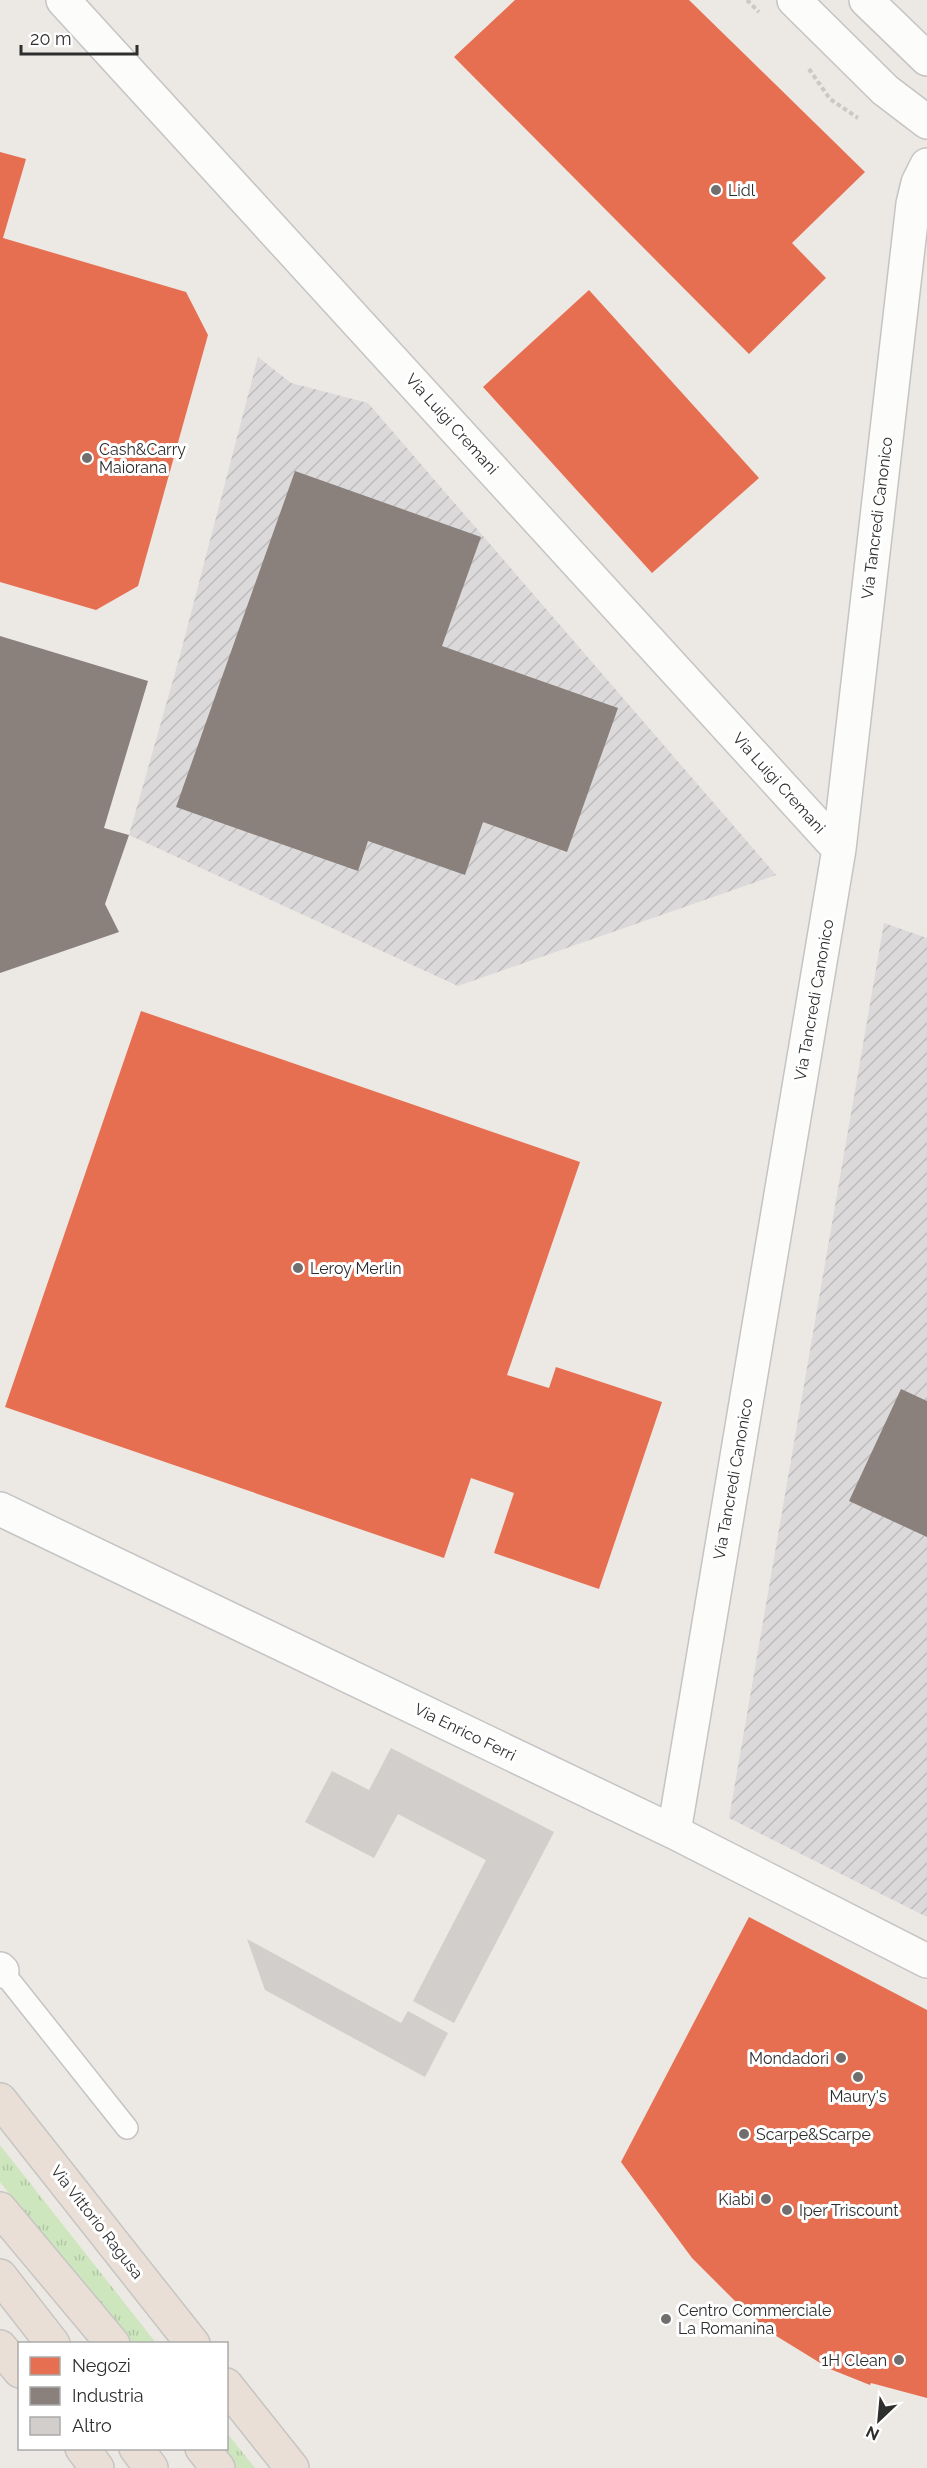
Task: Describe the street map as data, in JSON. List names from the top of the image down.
{
  "streets": {
    "highway": ["Via Vittorio Ragusa"],
    "street": ["Via Luigi Cremani", "Via Tancredi Canonico", "Via Enrico Ferri"]
  },
  "crossings": [
    ["Via Luigi Cremani", "Via Tancredi Canonico"],
    ["Via Tancredi Canonico", "Via Enrico Ferri"]
  ],
  "places": [
    "Lidl",
    "Cash&Carry Maiorana",
    "Leroy Merlin",
    "Mondadori",
    "Maury's",
    "Scarpe&Scarpe",
    "Kiabi",
    "Iper Triscount",
    "Centro Commerciale La Romanina",
    "1H Clean"
  ],
  "legend": ["Negozi", "Industria", "Altro"],
  "scale_bar": "20 m",
  "north": "bottom left"
}
